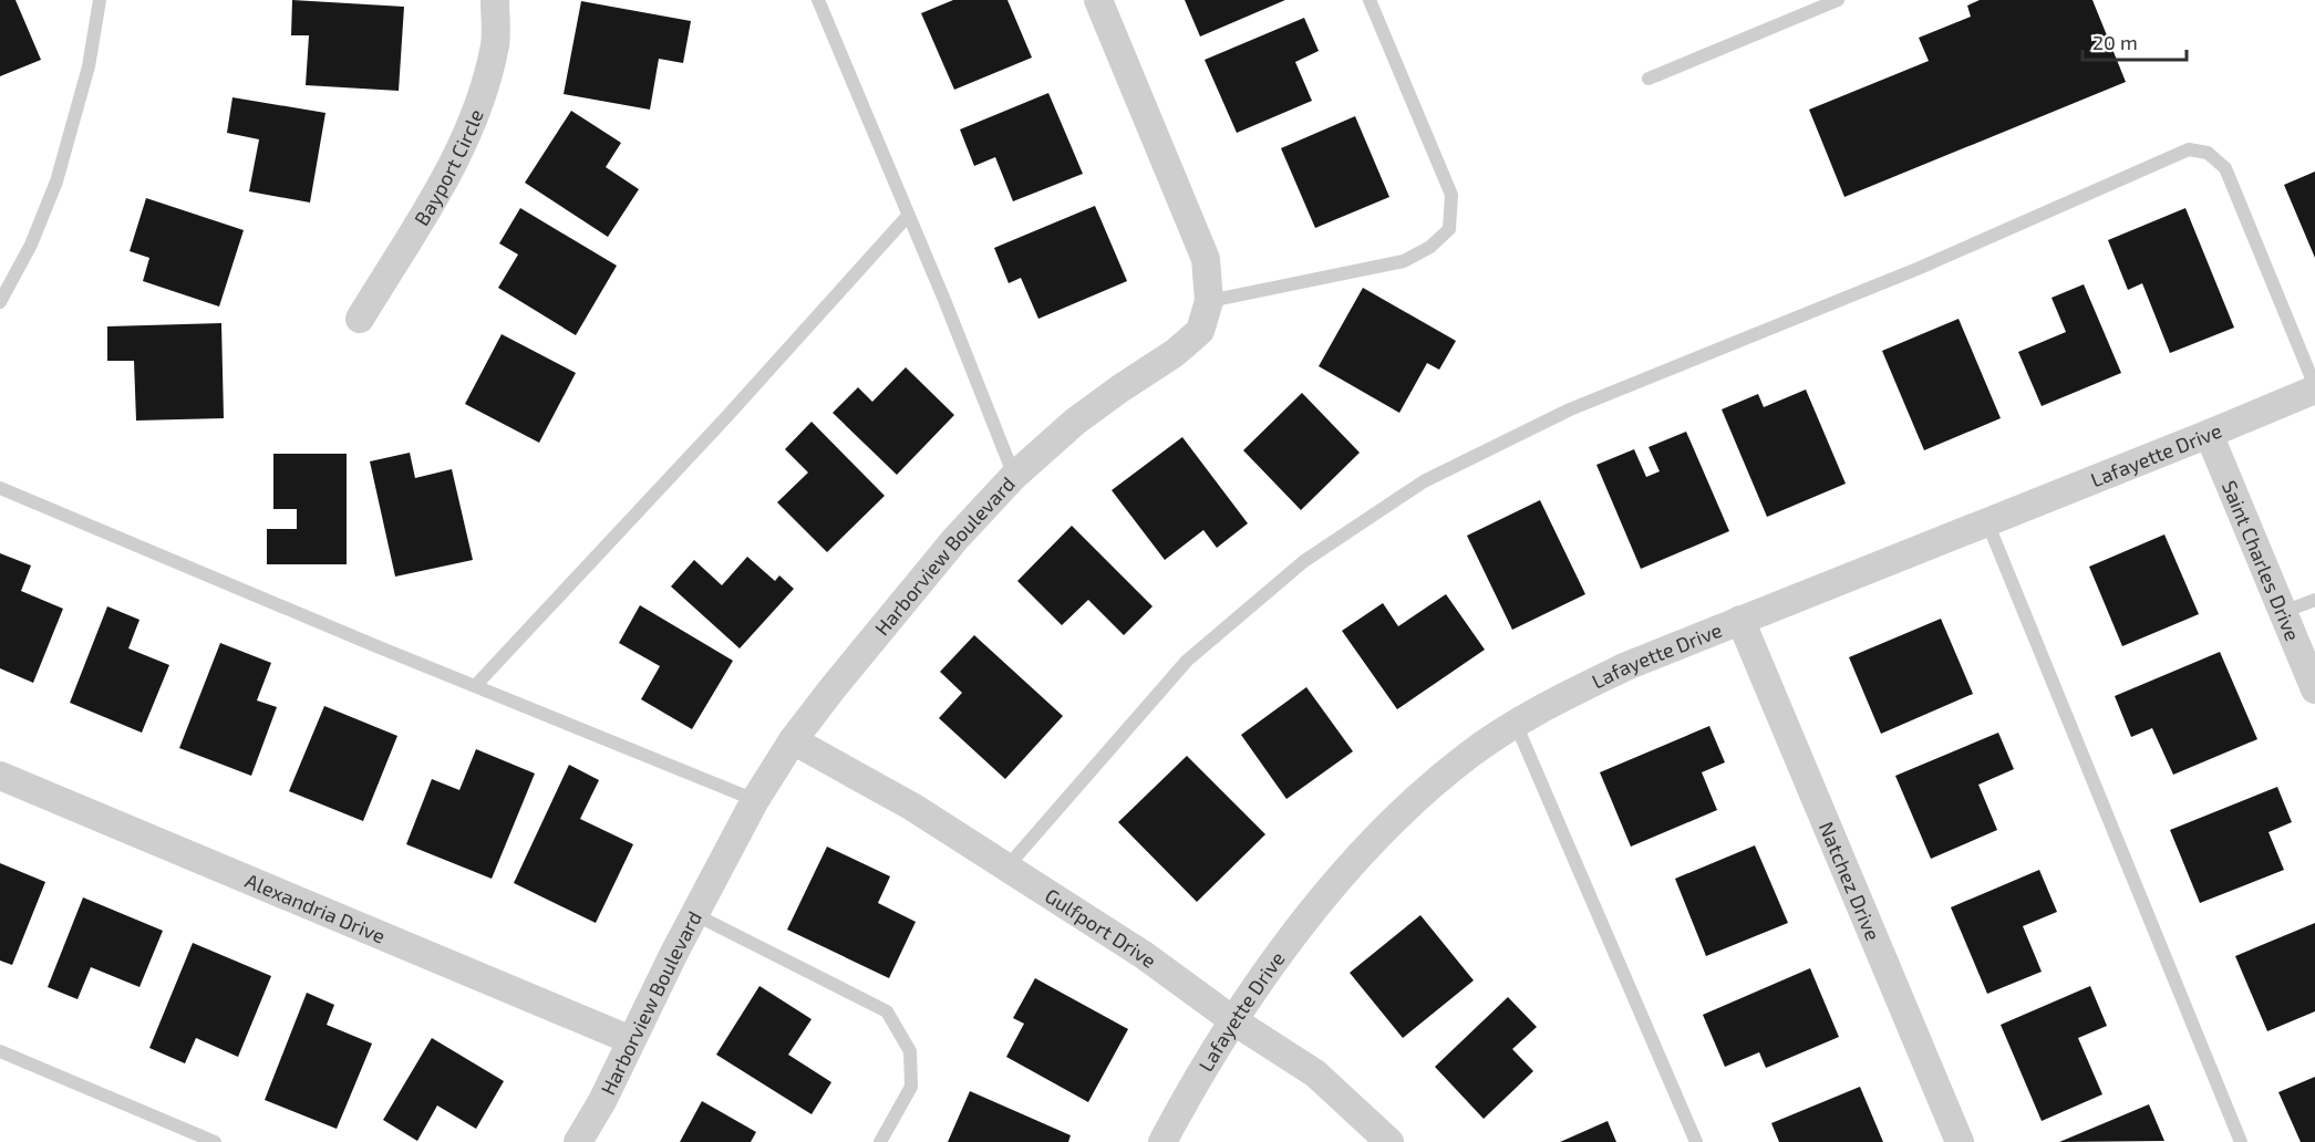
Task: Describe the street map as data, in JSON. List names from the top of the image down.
{
  "streets": {
    "street": [
      "Bayport Circle",
      "Lafayette Drive",
      "Harborview Boulevard",
      "Saint Charles Drive",
      "Natchez Drive",
      "Alexandria Drive",
      "Gulfport Drive"
    ]
  },
  "crossings": [
    ["Lafayette Drive", "Saint Charles Drive"],
    ["Lafayette Drive", "Natchez Drive"],
    ["Lafayette Drive", "Gulfport Drive"],
    ["Harborview Boulevard", "Alexandria Drive"],
    ["Harborview Boulevard", "Gulfport Drive"]
  ],
  "scale_bar": "20 m"
}
